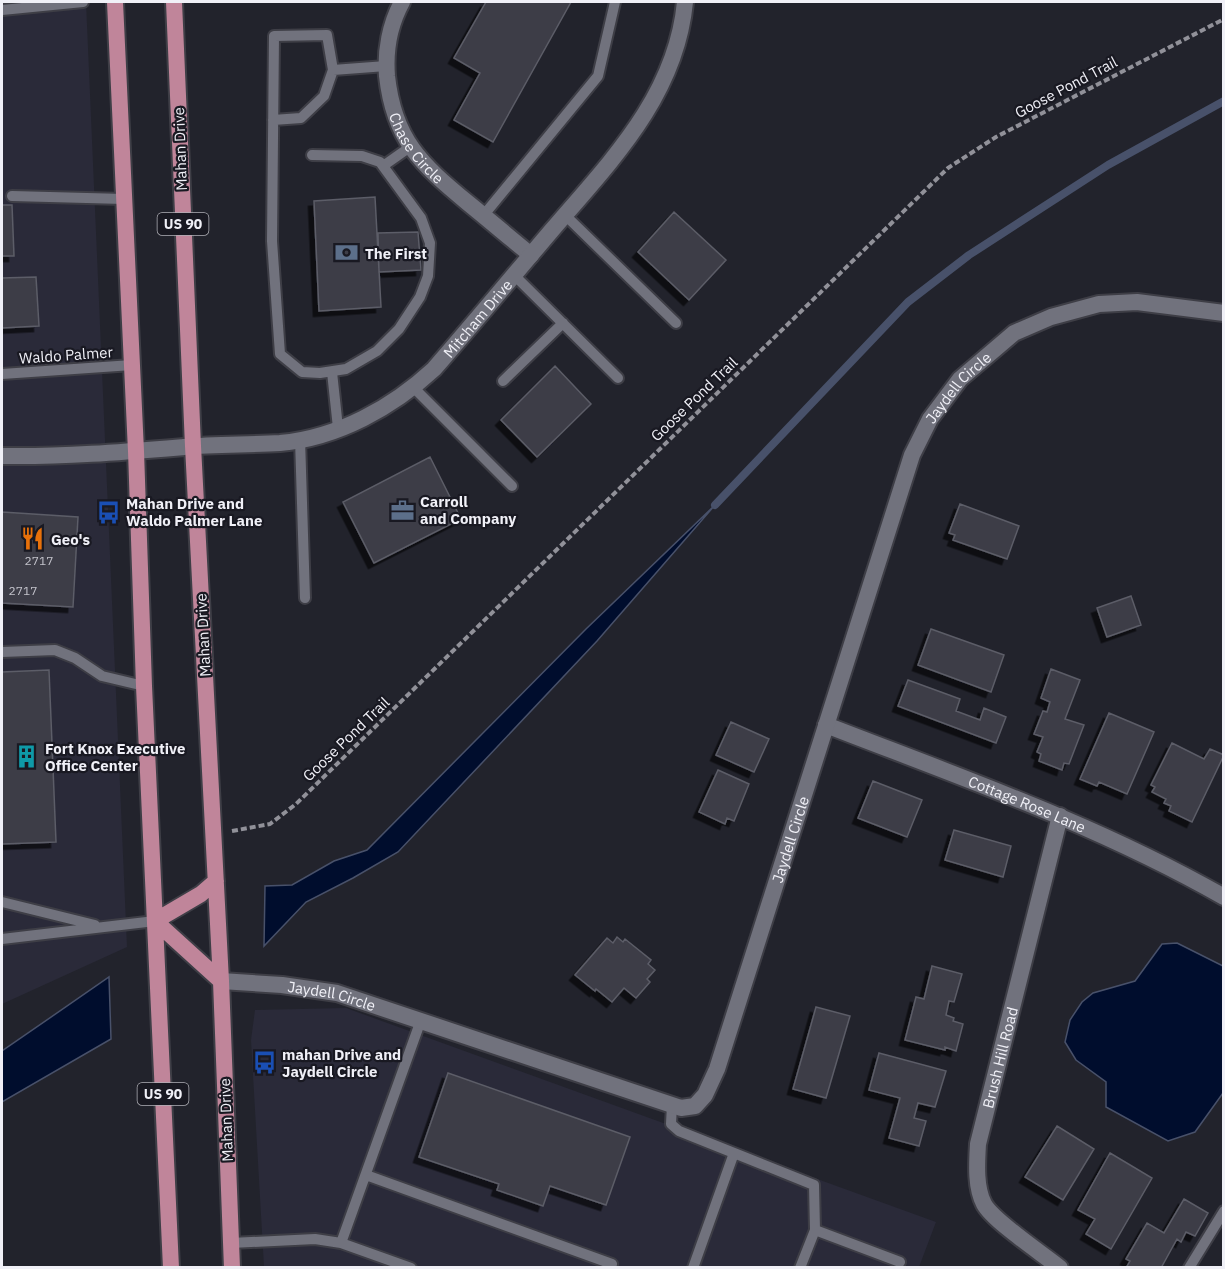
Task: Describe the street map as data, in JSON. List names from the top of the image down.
{
  "streets": {
    "main road": ["Mahan Drive", "US 90"],
    "street": [
      "Chase Circle",
      "Mitcham Drive",
      "Jaydell Circle",
      "Cottage Rose Lane",
      "Brush Hill Road"
    ],
    "lane": ["Waldo Palmer"],
    "path": ["Goose Pond Trail"]
  },
  "crossings": [
    ["Goose Pond Trail", "Mahan Drive"],
    ["Chase Circle", "Mitcham Drive"],
    ["Mahan Drive", "Mitcham Drive"],
    ["Mahan Drive", "Jaydell Circle"],
    ["US 90", "Mitcham Drive"],
    ["US 90", "Waldo Palmer"],
    ["Jaydell Circle", "Cottage Rose Lane"],
    ["Cottage Rose Lane", "Brush Hill Road"]
  ],
  "places": {
    "bank": ["The First"],
    "office": ["Carroll and Company"],
    "bus stop": ["Mahan Drive and Waldo Palmer Lane", "mahan Drive and Jaydell Circle"],
    "restaurant": ["Geo's"],
    "building": ["Fort Knox Executive Office Center"]
  },
  "house_numbers": ["2717", "2717"]
}
